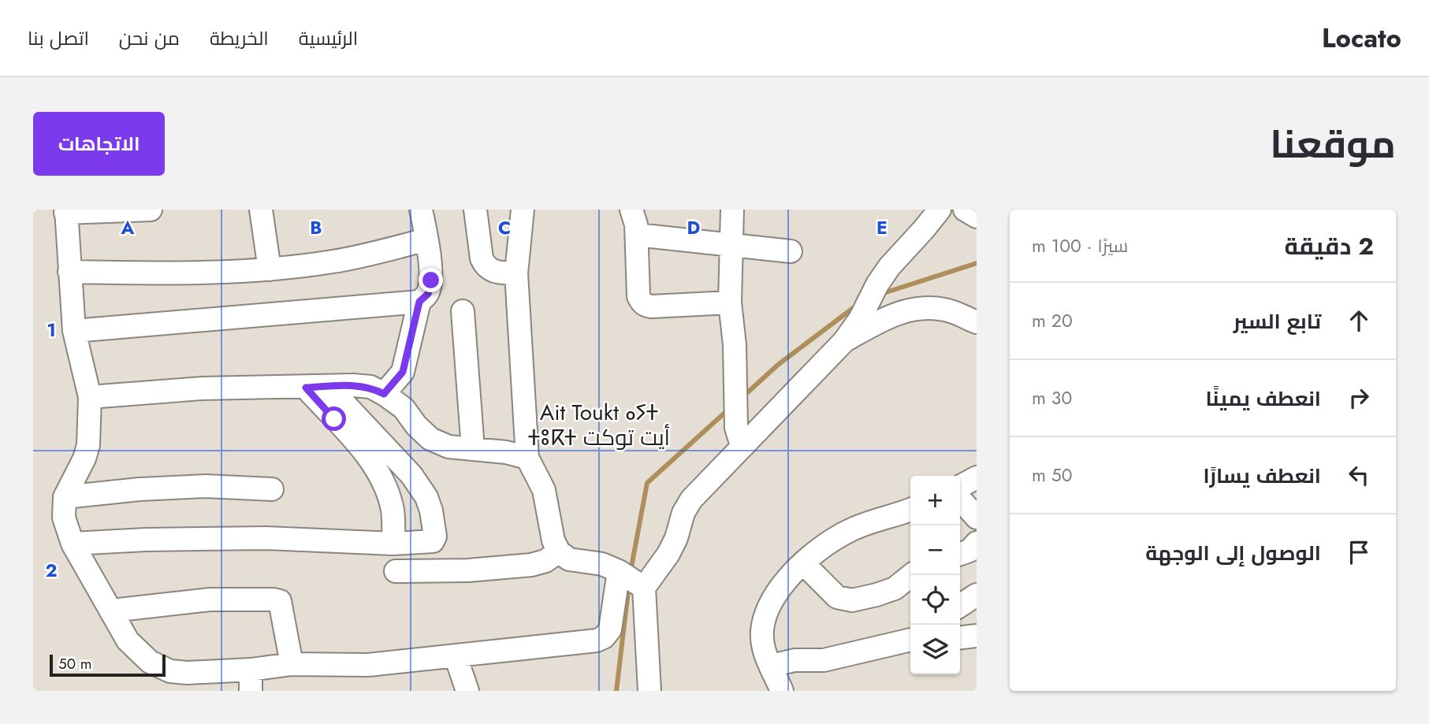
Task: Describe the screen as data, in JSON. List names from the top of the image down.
{
  "districts": ["Ait Toukt ⴰⵢⵜ ⵜⵓⴽⵜ أيت توكت"],
  "scale_bar": "50 m",
  "page": {
    "header": "Locato",
    "nav": [
      "الرئيسية",
      "الخريطة",
      "من نحن",
      "اتصل بنا"
    ],
    "title": "موقعنا",
    "buttons": "الاتجاهات",
    "heading": ["2 دقيقة", "سيرًا · 100 m"],
    "list": [
      ["تابع السير", "20 m"],
      ["انعطف يمينًا", "30 m"],
      ["انعطف يسارًا", "50 m"],
      "الوصول إلى الوجهة"
    ],
    "map_buttons": ["+", "−"],
    "scale": "50 m"
  },
  "grid": {
    "columns": [
      "A",
      "B",
      "C",
      "D",
      "E"
    ],
    "rows": ["1", "2"]
  }
}
